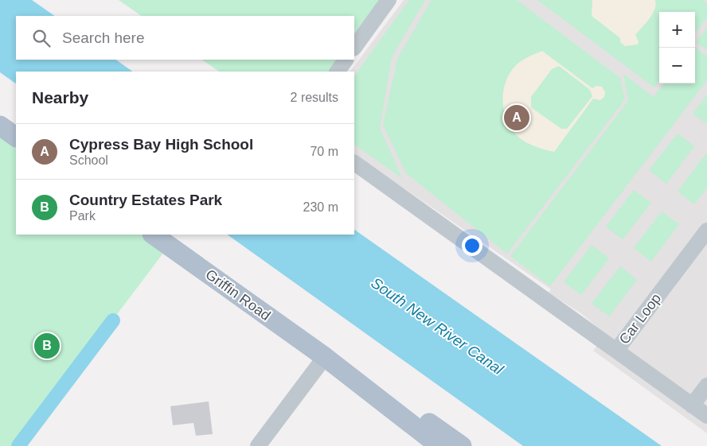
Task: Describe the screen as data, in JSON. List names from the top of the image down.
{
  "streets": {
    "main road": ["Griffin Road"],
    "street": ["Car Loop"]
  },
  "water": ["South New River Canal"],
  "page": {
    "map_buttons": ["+", "−"],
    "search": "Search here",
    "heading": ["Nearby", "2 results"],
    "pins": ["A", "B"],
    "list": [
      {
        "mark": "A",
        "name": "Cypress Bay High School",
        "note": "School",
        "value": "70 m"
      },
      {
        "mark": "B",
        "name": "Country Estates Park",
        "note": "Park",
        "value": "230 m"
      }
    ]
  }
}
